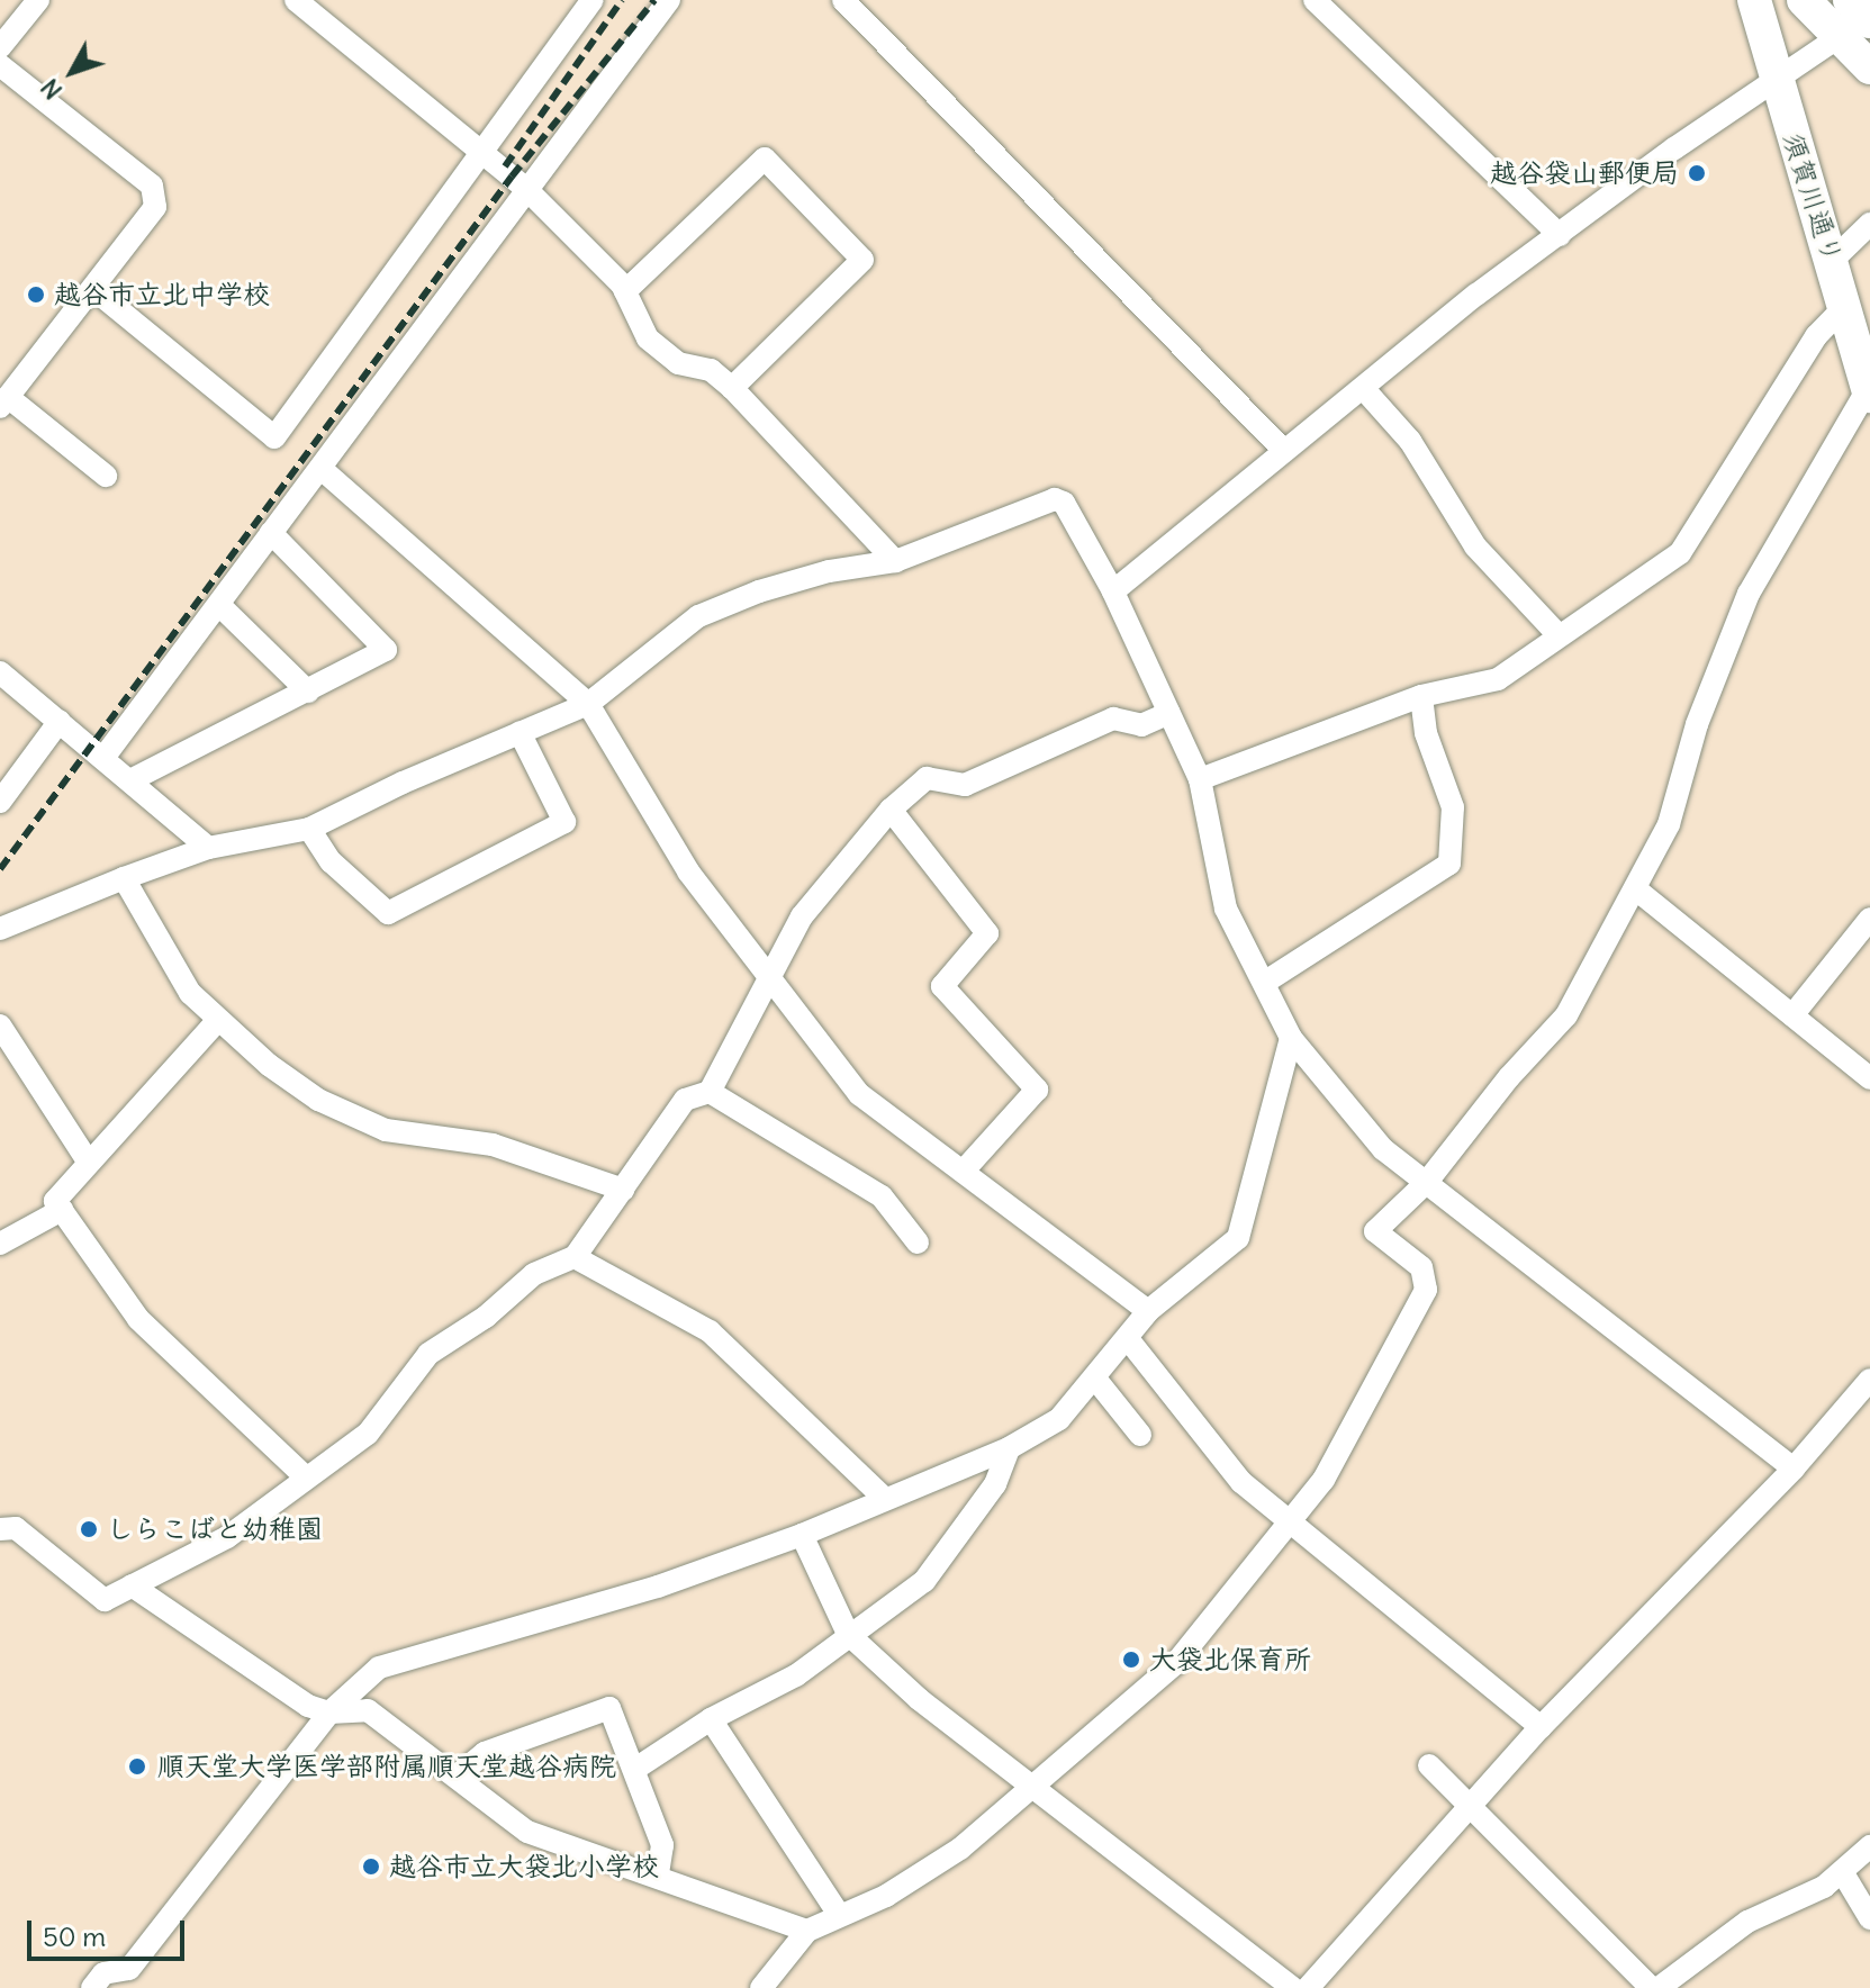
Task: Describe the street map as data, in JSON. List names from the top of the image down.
{
  "streets": {
    "street": ["須賀川通り"]
  },
  "places": [
    "越谷袋山郵便局",
    "越谷市立北中学校",
    "しらこばと幼稚園",
    "大袋北保育所",
    "順天堂大学医学部附属順天堂越谷病院",
    "越谷市立大袋北小学校"
  ],
  "scale_bar": "50 m",
  "north": "bottom left"
}
